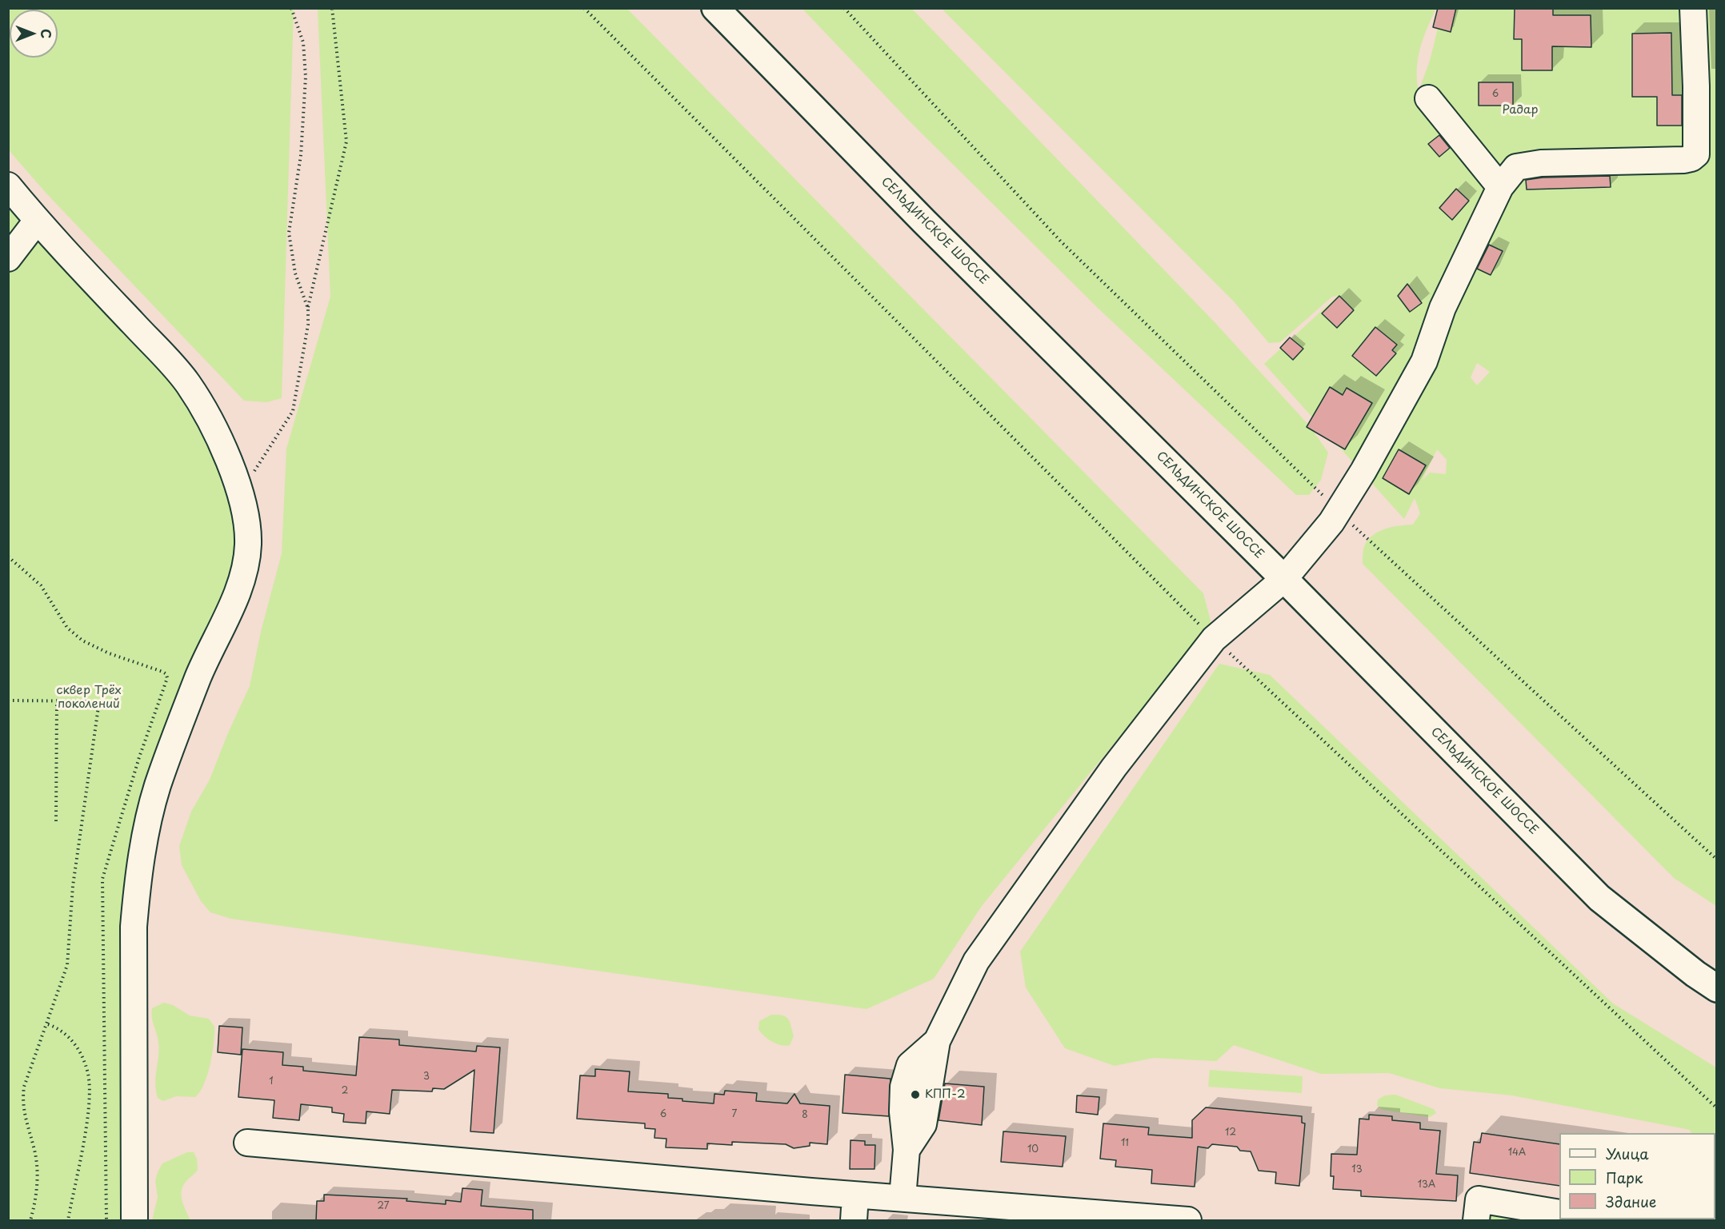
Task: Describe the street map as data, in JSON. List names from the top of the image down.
{
  "streets": {
    "main road": ["СЕЛЬДИНСКОЕ ШОССЕ"]
  },
  "parks": ["Радар", "сквер Трёх поколений"],
  "places": ["КПП-2"],
  "house_numbers": [
    "6",
    "3",
    "1",
    "2",
    "6",
    "7",
    "8",
    "12",
    "11",
    "10",
    "14А",
    "13",
    "13А",
    "27"
  ],
  "legend": ["Улица", "Парк", "Здание"],
  "north": "right"
}
